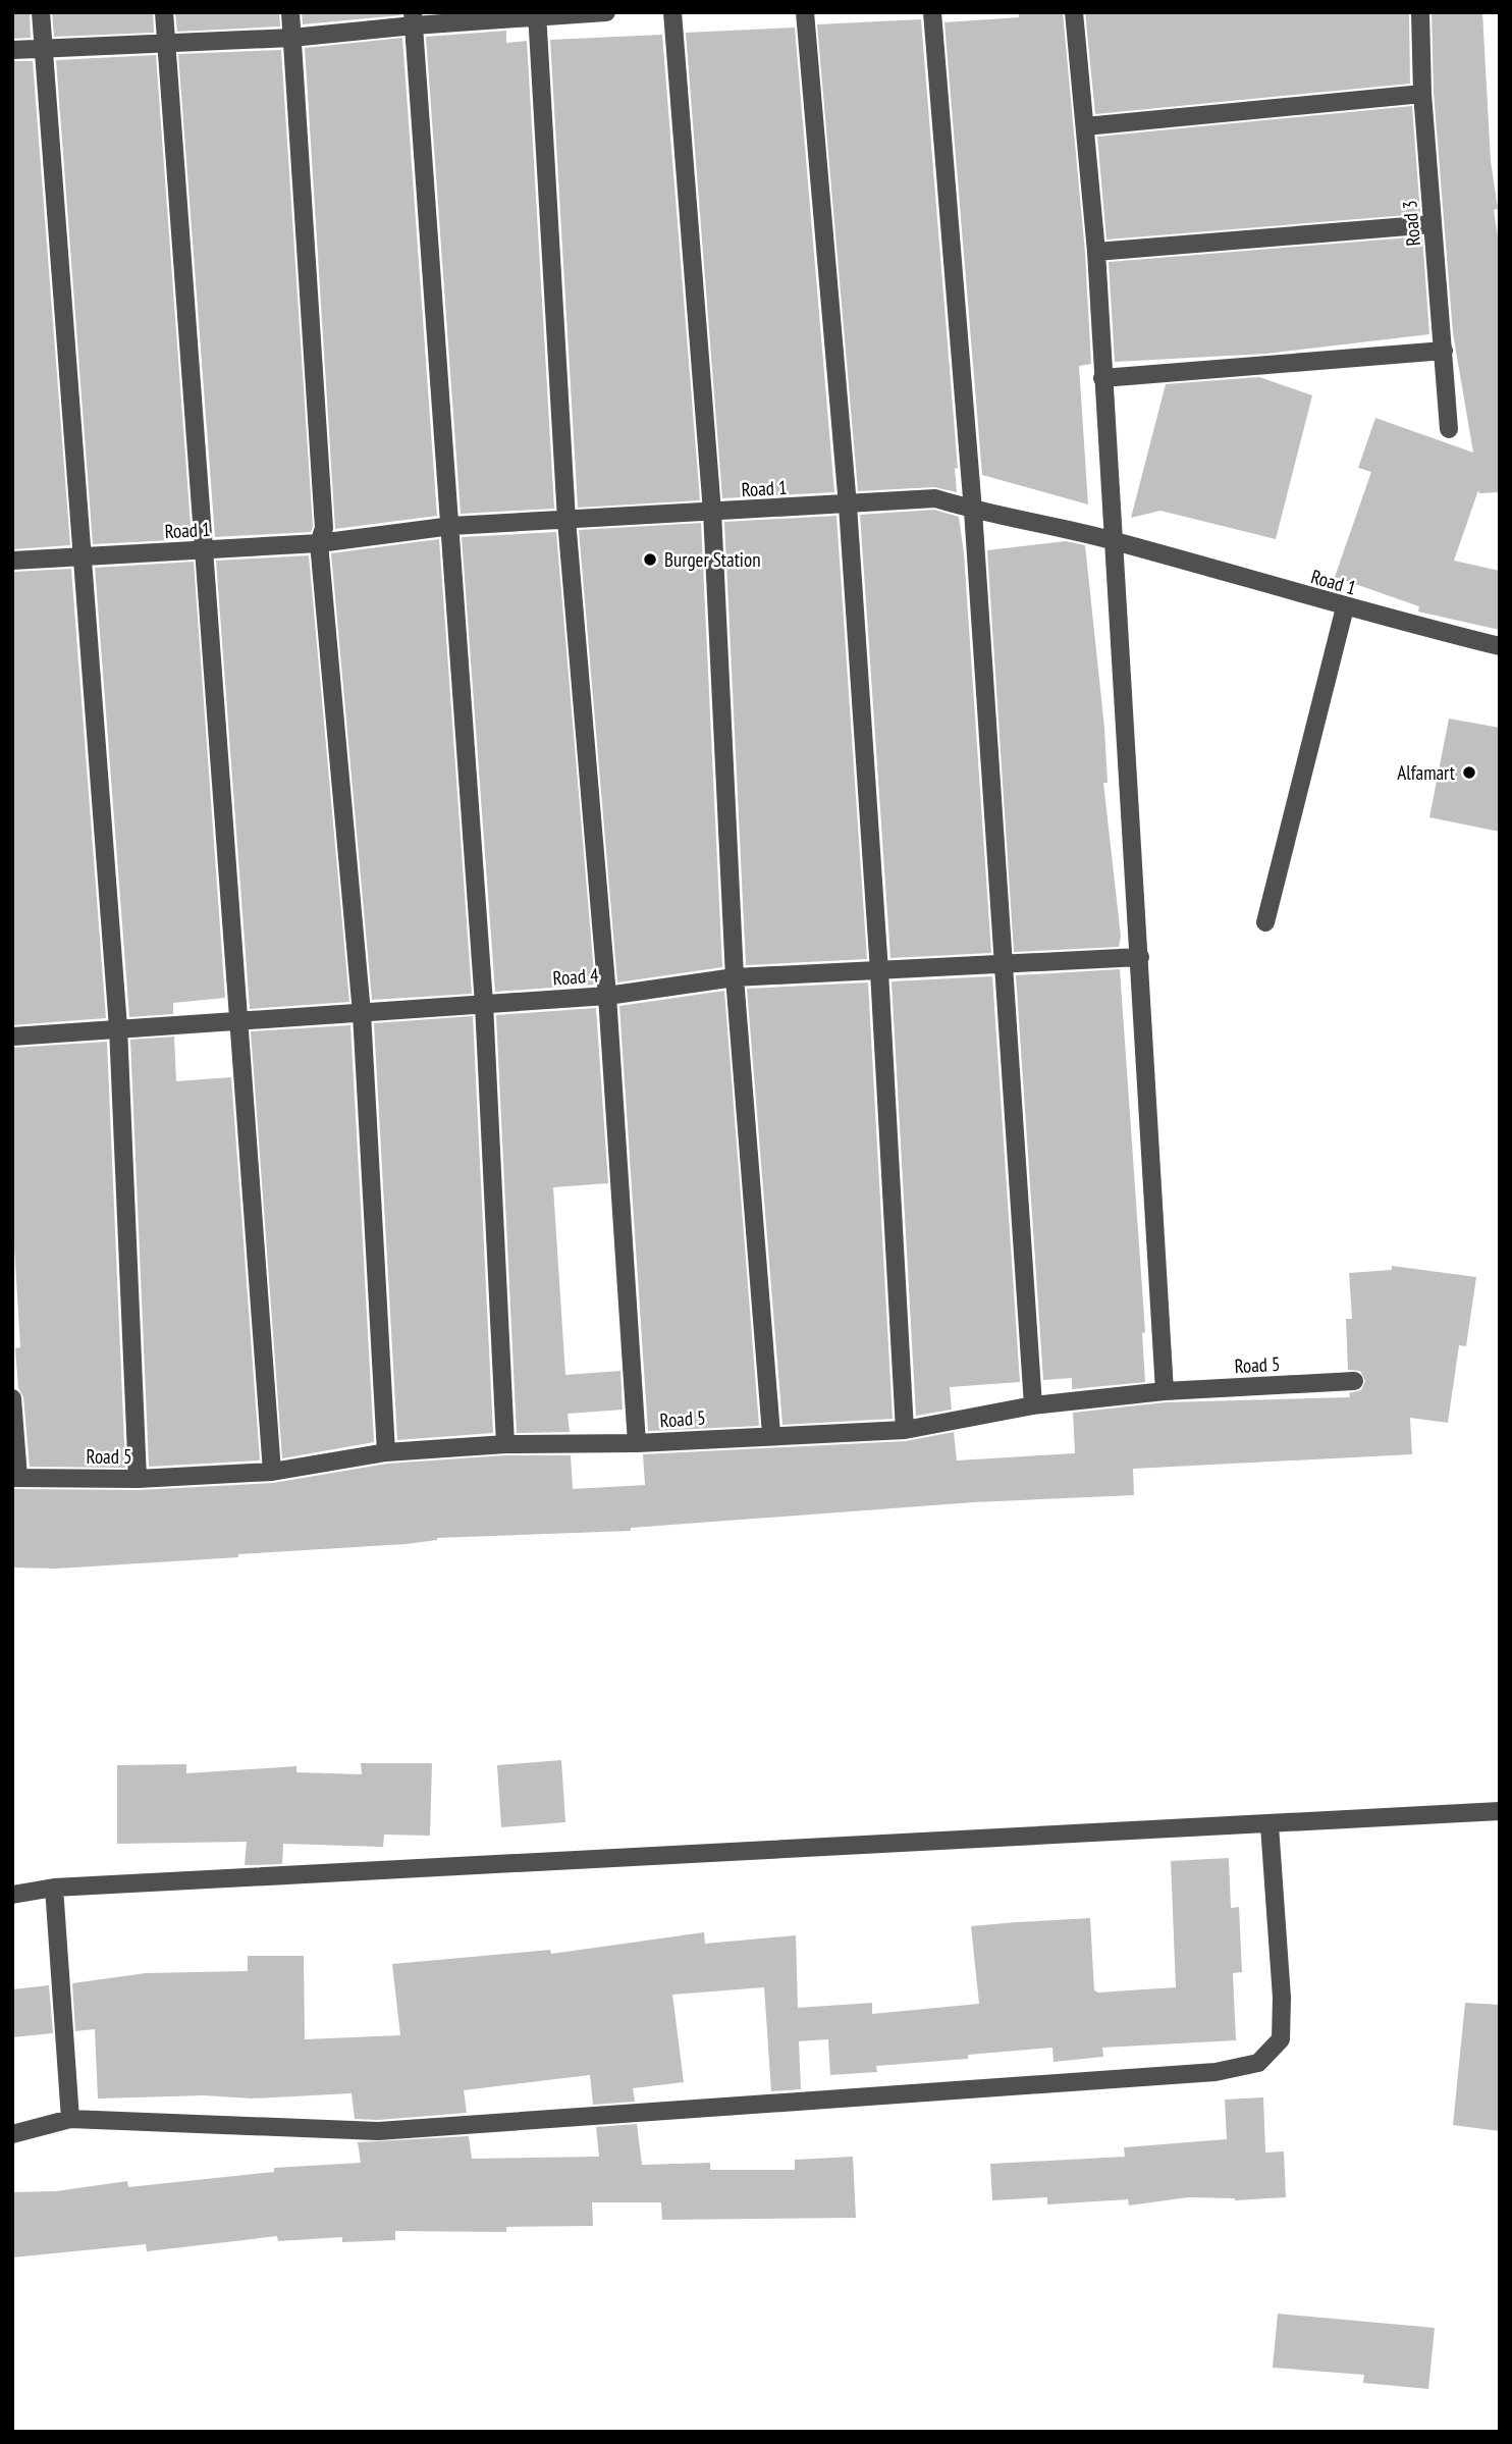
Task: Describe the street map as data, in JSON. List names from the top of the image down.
{
  "streets": {
    "street": [
      "Road 3",
      "Road 1",
      "Road 4",
      "Road 5"
    ]
  },
  "places": ["Burger Station", "Alfamart"]
}
